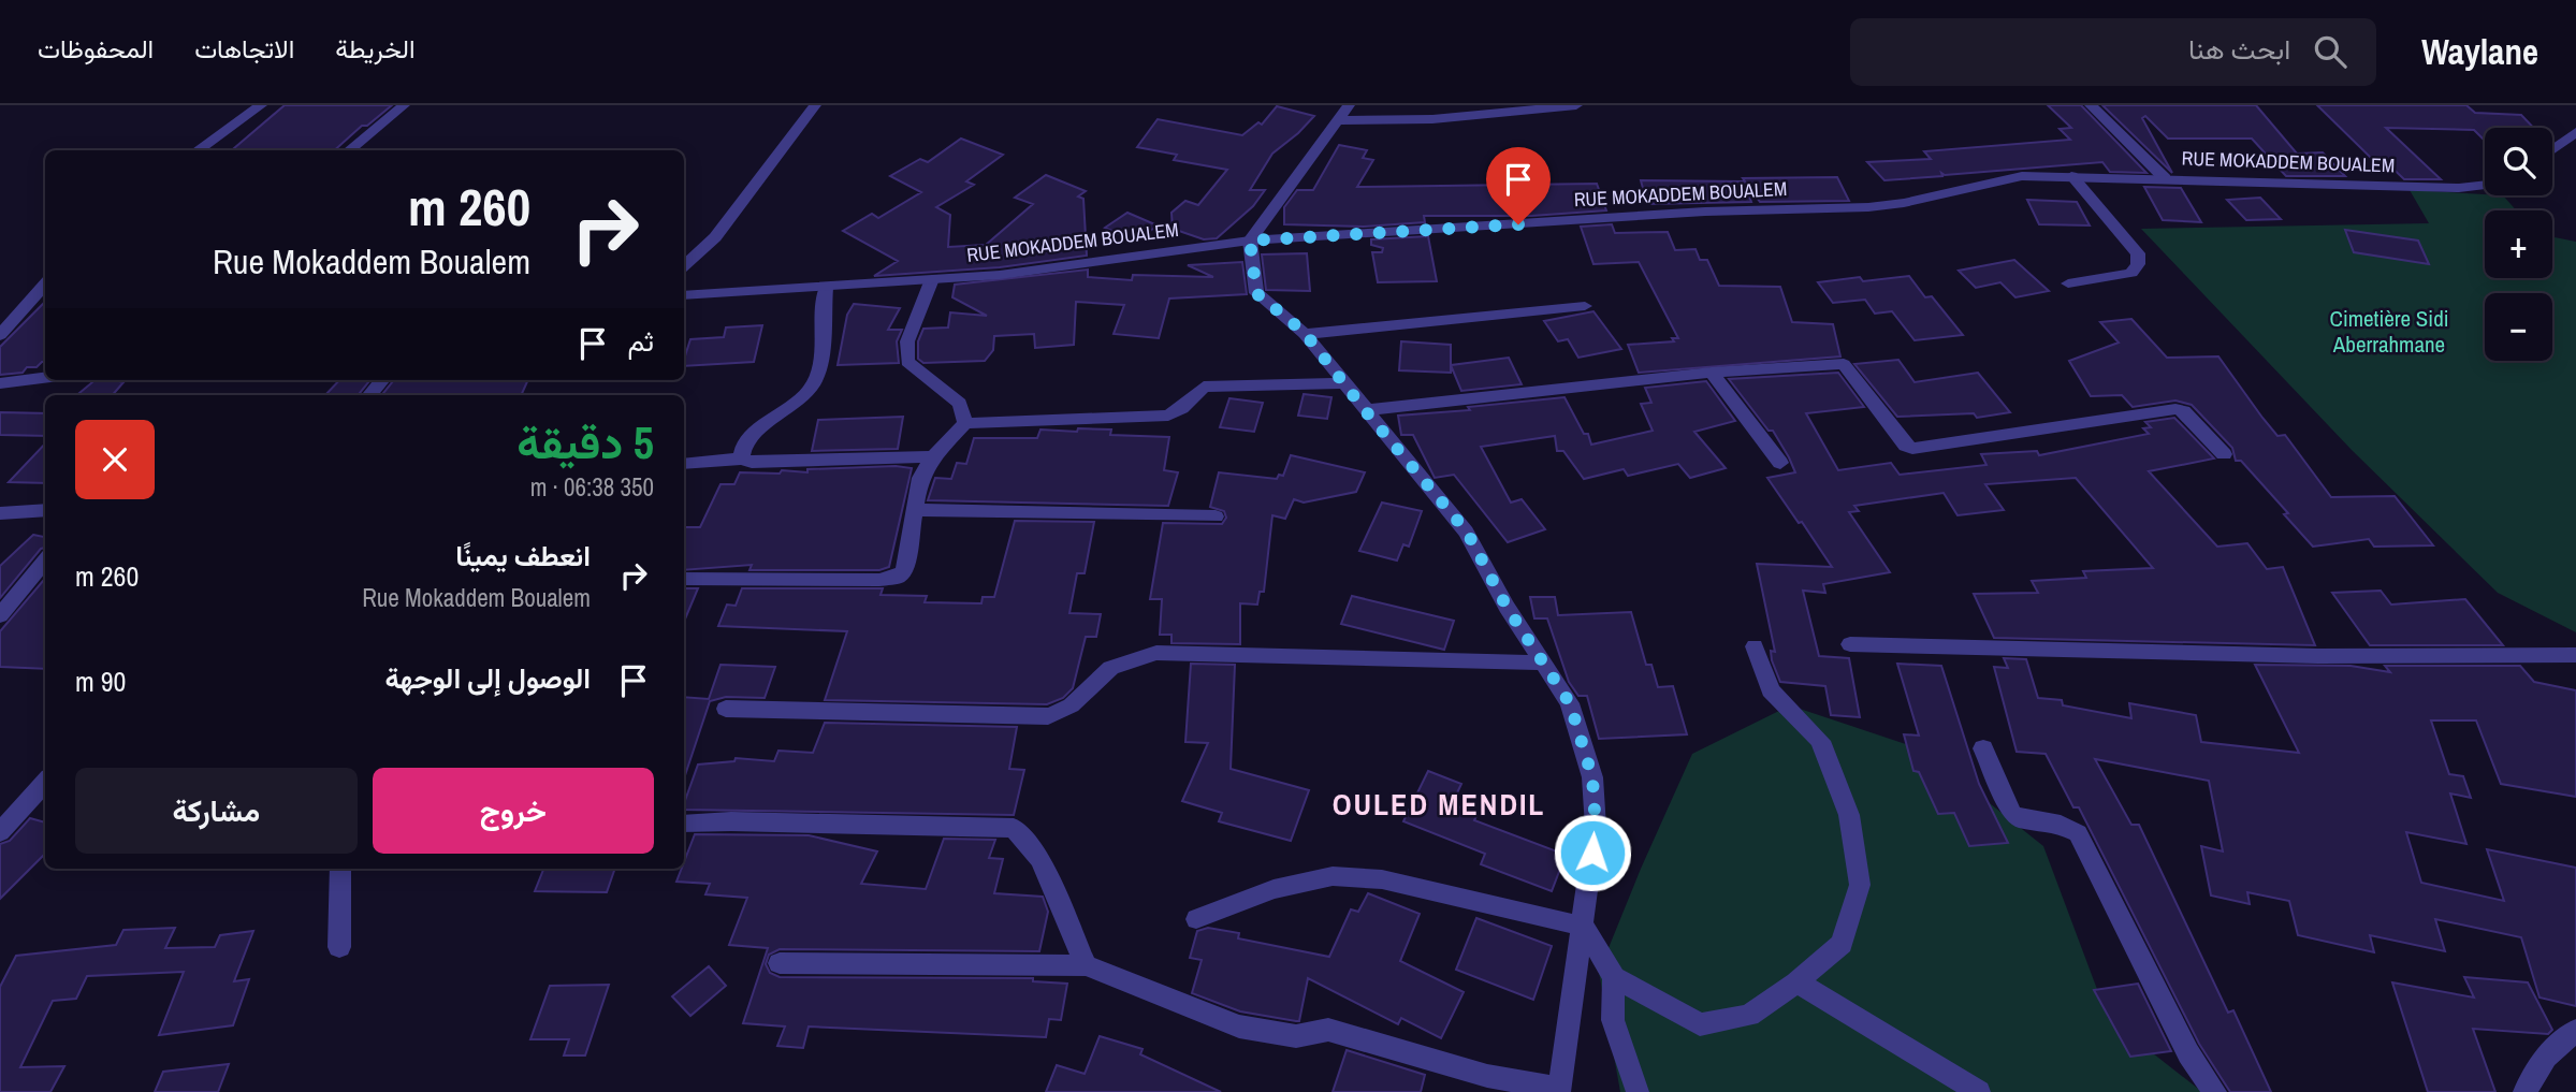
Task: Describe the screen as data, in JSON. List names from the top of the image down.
{
  "streets": {
    "street": ["RUE MOKADDEM BOUALEM"]
  },
  "districts": ["OULED MENDIL"],
  "parks": ["Cimetière Sidi Aberrahmane"],
  "page": {
    "header": "Waylane",
    "search": "ابحث هنا",
    "nav": ["الخريطة", "الاتجاهات", "المحفوظات"],
    "map_buttons": ["+", "−"],
    "turn": ["260 m", "Rue Mokaddem Boualem"],
    "then": "ثم",
    "heading": ["5 دقيقة", "350 m · 06:38"],
    "list": [
      {
        "name": "انعطف يمينًا",
        "note": "Rue Mokaddem Boualem",
        "value": "260 m"
      },
      {
        "name": "الوصول إلى الوجهة",
        "value": "90 m"
      }
    ],
    "buttons": ["خروج", "مشاركة"]
  }
}
